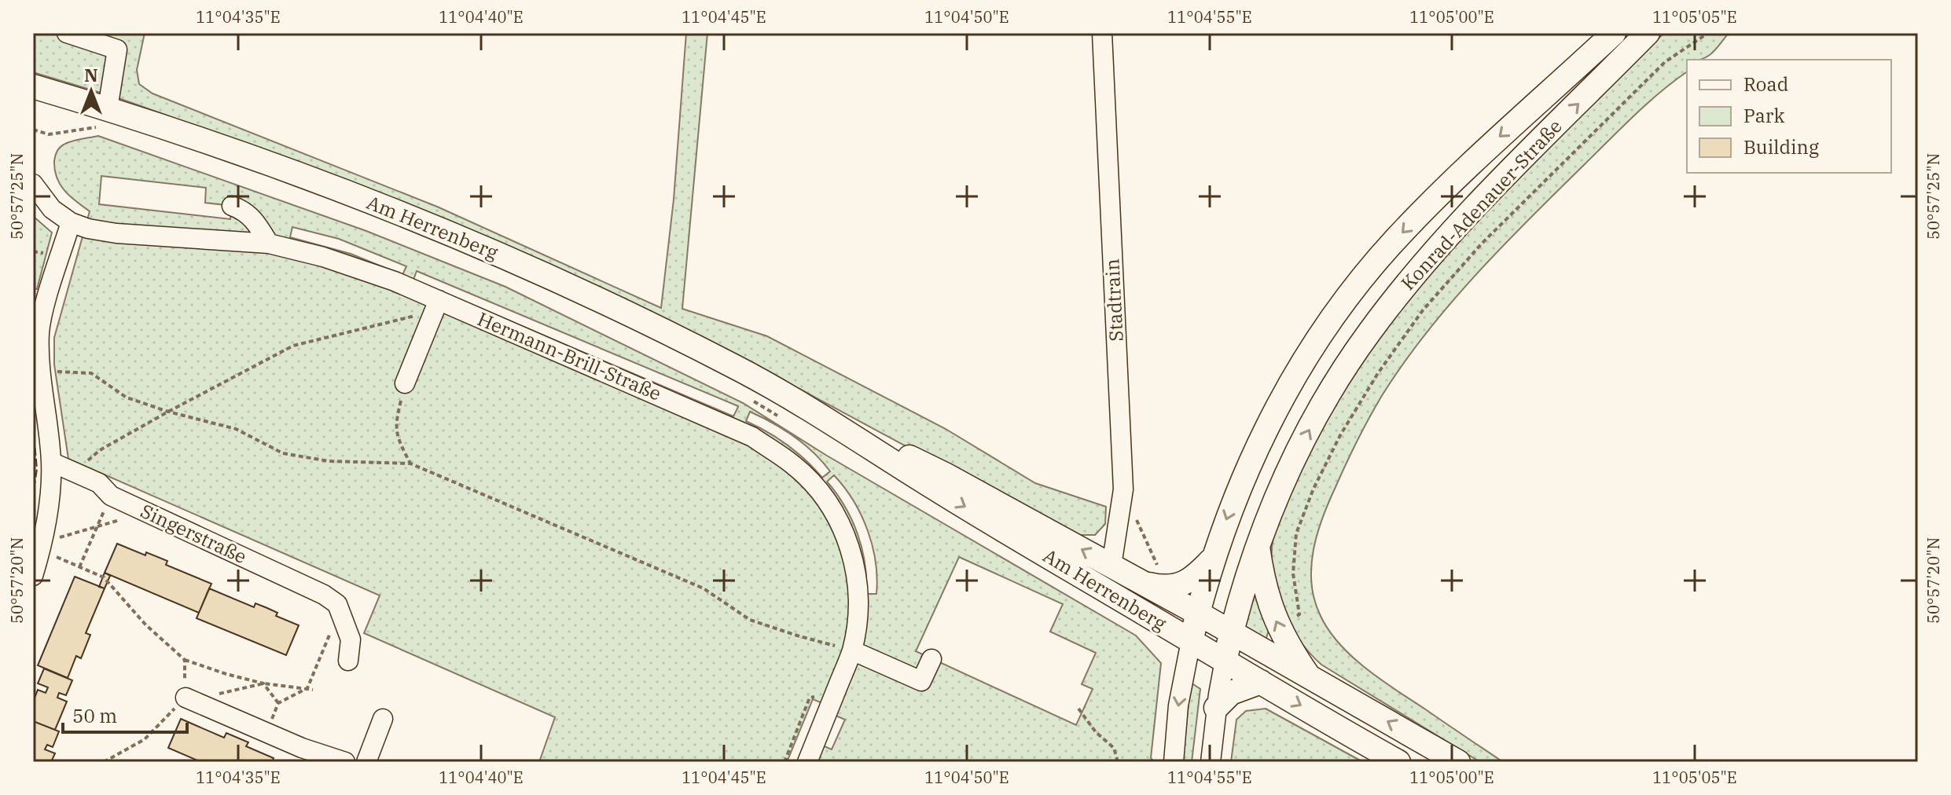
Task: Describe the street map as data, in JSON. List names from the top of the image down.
{
  "streets": {
    "main road": ["Konrad-Adenauer-Straße", "Am Herrenberg"],
    "street": ["Stadtrain", "Hermann-Brill-Straße", "Singerstraße"]
  },
  "crossings": [
    ["Konrad-Adenauer-Straße", "Am Herrenberg"],
    ["Am Herrenberg", "Stadtrain"]
  ],
  "legend": ["Road", "Park", "Building"],
  "scale_bar": "50 m",
  "north": "top",
  "coordinates": [
    "11°04'35\"E",
    "11°04'40\"E",
    "11°04'45\"E",
    "11°04'50\"E",
    "11°04'55\"E",
    "11°05'00\"E",
    "11°05'05\"E",
    "50°57'25\"N",
    "50°57'20\"N"
  ]
}
